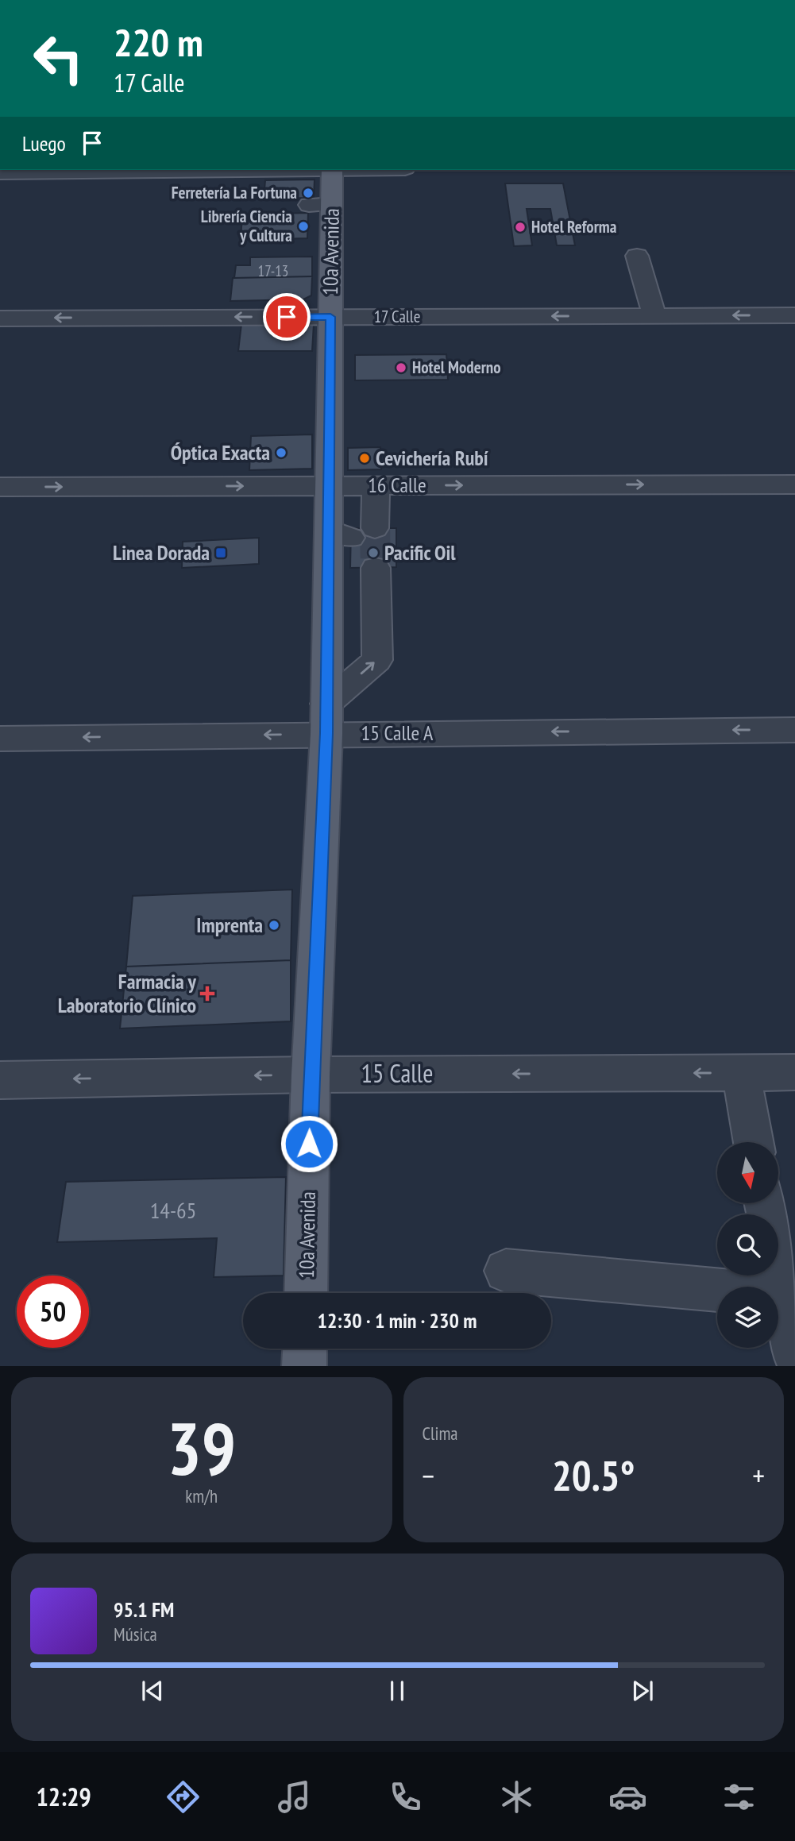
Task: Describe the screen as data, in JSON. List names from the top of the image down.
{
  "streets": {
    "main road": ["10a Avenida"],
    "street": [
      "17 Calle",
      "16 Calle",
      "15 Calle A",
      "15 Calle"
    ]
  },
  "crossings": [
    ["10a Avenida", "17 Calle"],
    ["10a Avenida", "16 Calle"],
    ["10a Avenida", "15 Calle A"],
    ["10a Avenida", "15 Calle"]
  ],
  "one_way": ["17 Calle", "16 Calle", "15 Calle A"],
  "places": {
    "other": [
      "Ferretería La Fortuna",
      "Librería Ciencia y Cultura",
      "Hotel Reforma",
      "Hotel Moderno",
      "Óptica Exacta",
      "Cevichería Rubí",
      "Pacific Oil",
      "Imprenta"
    ],
    "transit": ["Linea Dorada"],
    "health": ["Farmacia y Laboratorio Clínico"]
  },
  "house_numbers": ["17-13", "14-65"],
  "north": "bottom",
  "page": {
    "turn": ["220 m", "17 Calle"],
    "then": "Luego",
    "limit": "50",
    "trip": "12:30 · 1 min · 230 m",
    "tile": [
      ["39", "km/h"],
      "Clima"
    ],
    "heat": ["−", "20.5°", "+"],
    "song": ["95.1 FM", "Música"],
    "tabs": "12:29"
  }
}
